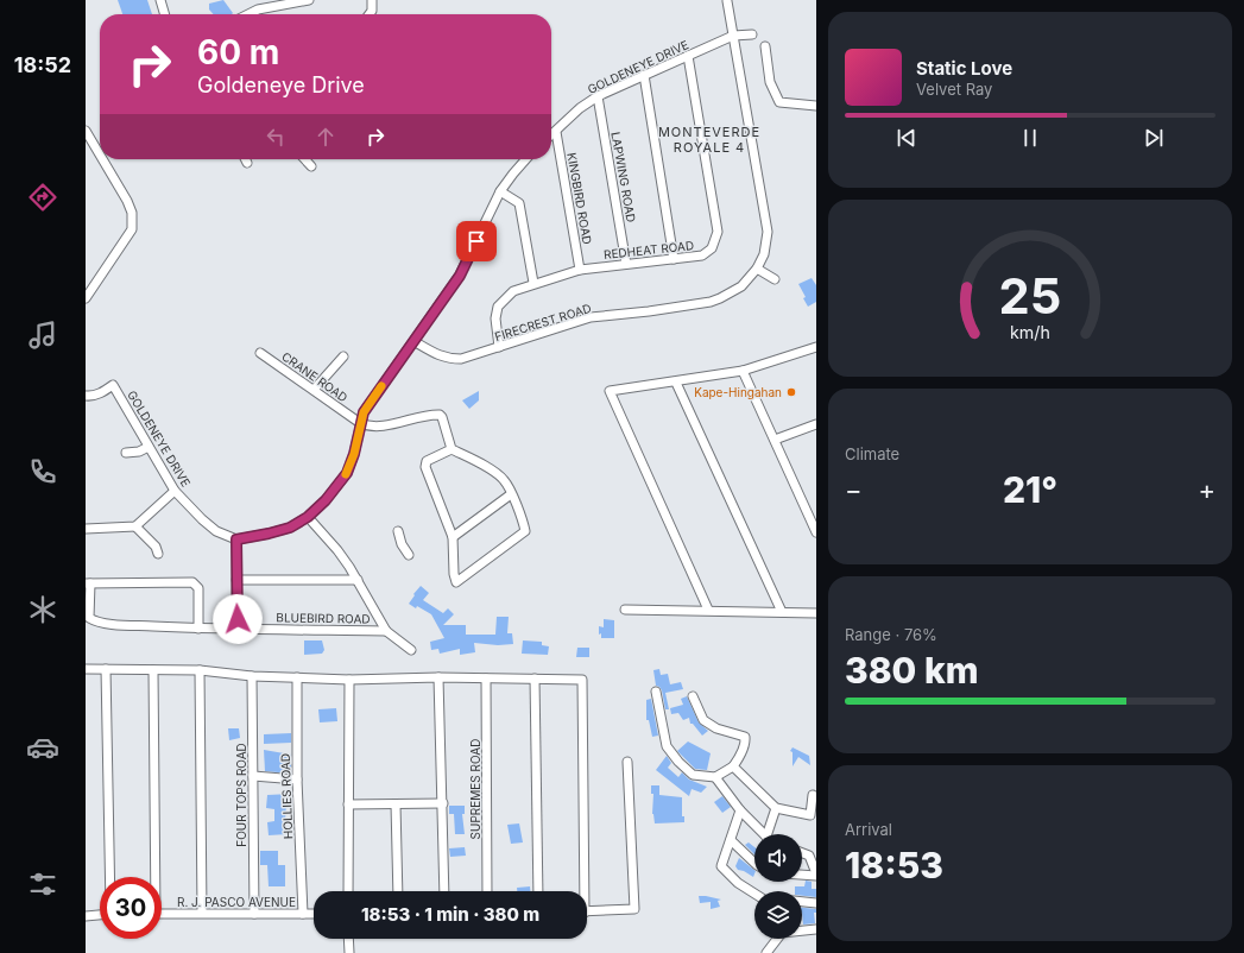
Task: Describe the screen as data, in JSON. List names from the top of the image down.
{
  "streets": {
    "street": [
      "GOLDENEYE DRIVE",
      "LAPWING ROAD",
      "KINGBIRD ROAD",
      "REDHEAT ROAD",
      "FIRECREST ROAD",
      "CRANE ROAD",
      "BLUEBIRD ROAD",
      "SUPREMES ROAD",
      "FOUR TOPS ROAD",
      "HOLLIES ROAD",
      "R. J. PASCO AVENUE"
    ]
  },
  "crossings": [
    ["GOLDENEYE DRIVE", "LAPWING ROAD"],
    ["GOLDENEYE DRIVE", "KINGBIRD ROAD"],
    ["GOLDENEYE DRIVE", "REDHEAT ROAD"],
    ["GOLDENEYE DRIVE", "FIRECREST ROAD"],
    ["LAPWING ROAD", "REDHEAT ROAD"],
    ["KINGBIRD ROAD", "REDHEAT ROAD"],
    ["REDHEAT ROAD", "FIRECREST ROAD"],
    ["FOUR TOPS ROAD", "R. J. PASCO AVENUE"],
    ["HOLLIES ROAD", "R. J. PASCO AVENUE"]
  ],
  "districts": ["MONTEVERDE ROYALE 4"],
  "places": ["Kape-Hingahan"],
  "page": {
    "tabs": "18:52",
    "turn": ["60 m", "Goldeneye Drive"],
    "song": ["Static Love", "Velvet Ray"],
    "tile": [
      "Climate",
      ["Range · 76%", "380 km"],
      ["Arrival", "18:53"]
    ],
    "heat": ["−", "21°", "+"],
    "limit": "30",
    "trip": "18:53 · 1 min · 380 m",
    "gauge": ["25", "km/h"]
  }
}
